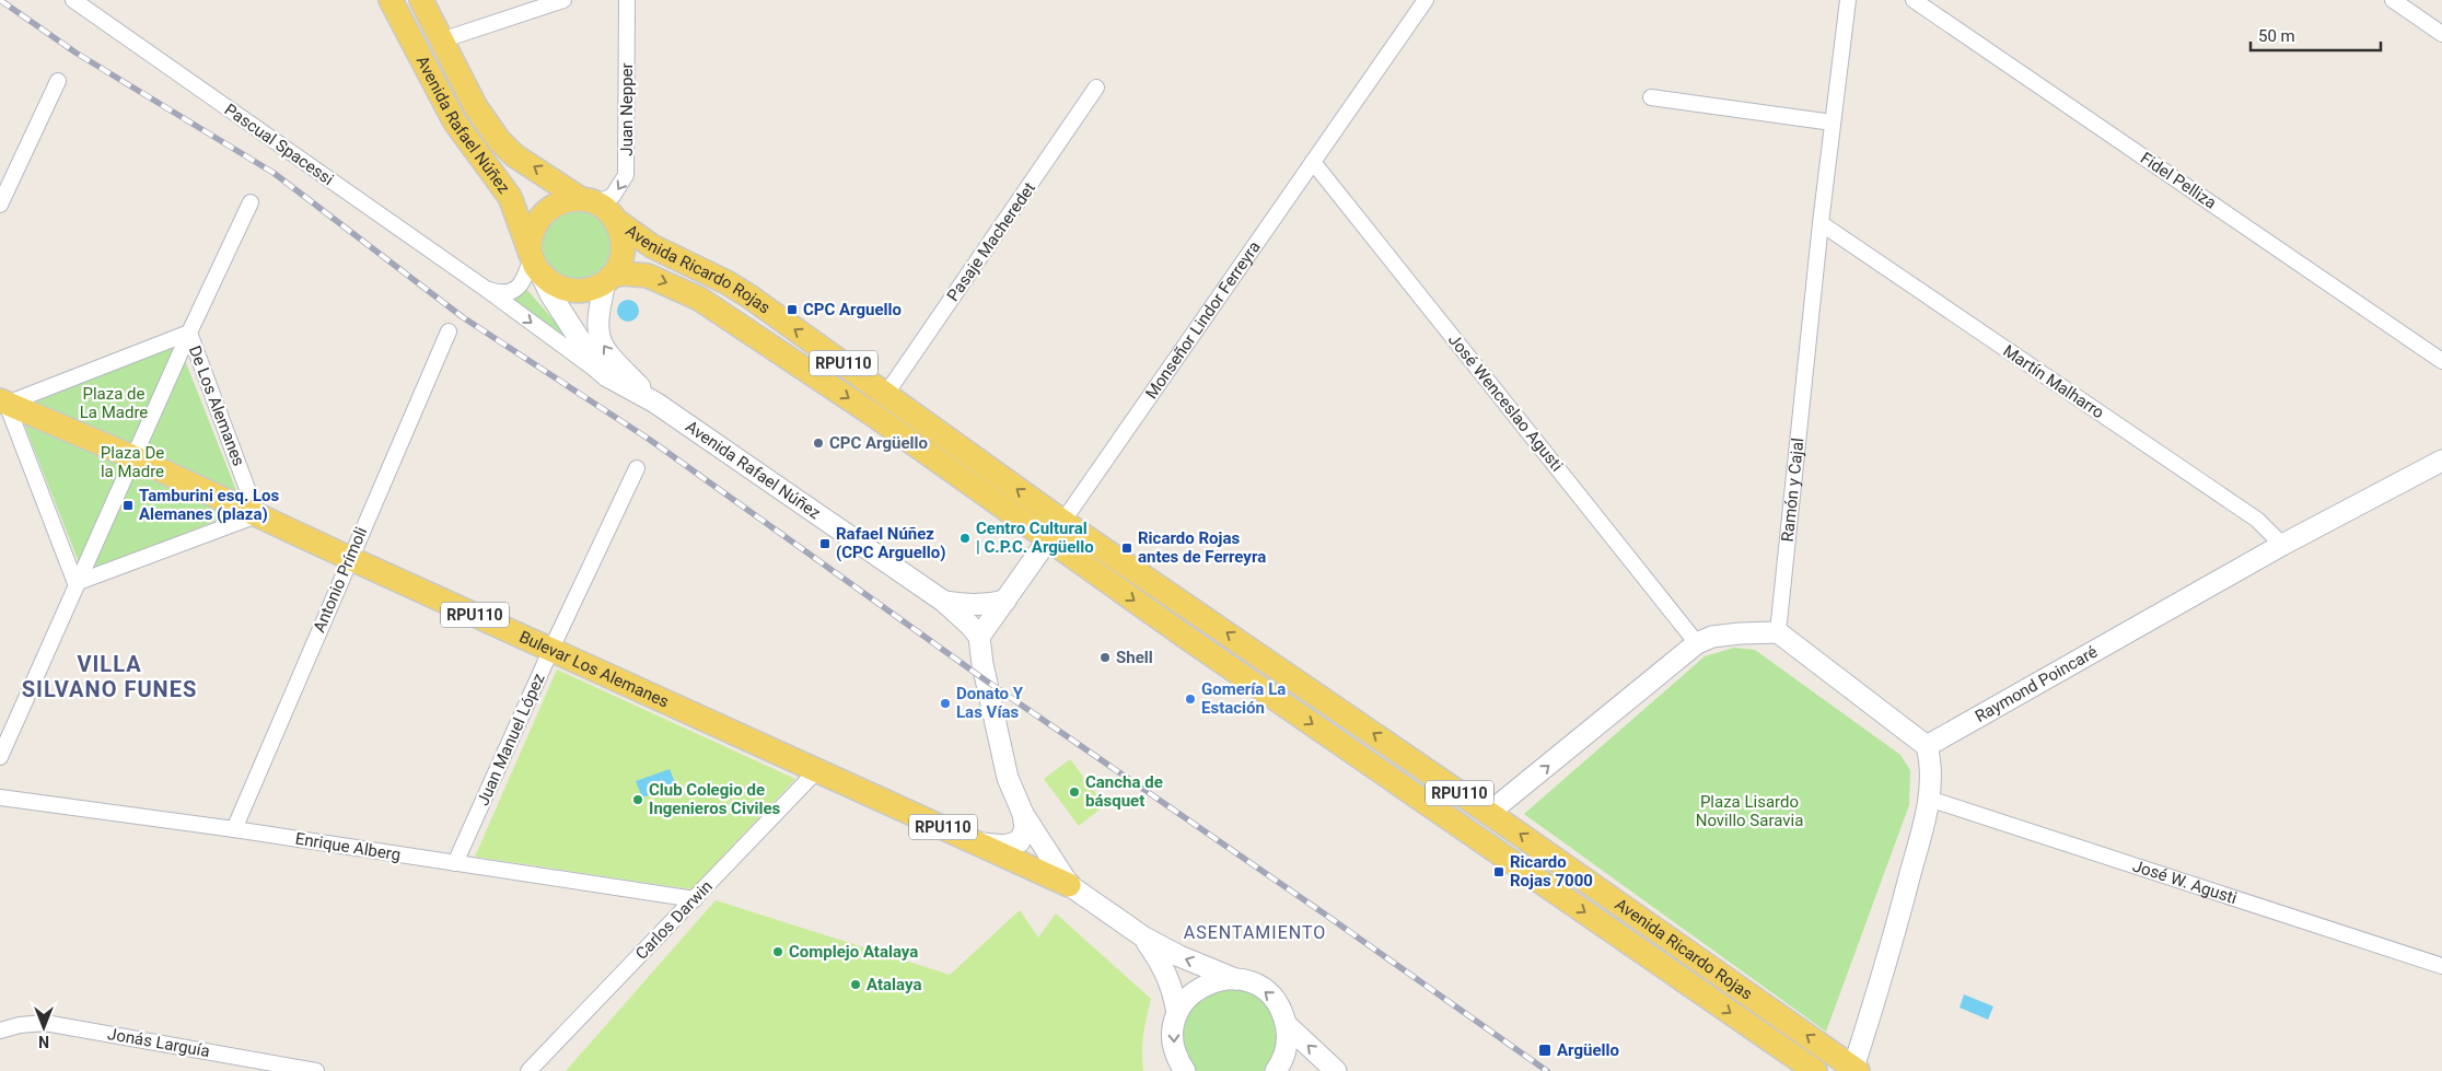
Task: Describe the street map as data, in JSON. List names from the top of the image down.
{
  "streets": {
    "main road": [
      "Avenida Rafael Núñez",
      "Avenida Ricardo Rojas",
      "Monseñor Lindor Ferreyra",
      "RPU110",
      "Bulevar Los Alemanes",
      "Raymond Poincaré"
    ],
    "street": [
      "Juan Nepper",
      "Pascual Spacessi",
      "Fidel Pelliza",
      "Pasaje Macheredet",
      "Martín Malharro",
      "José Wenceslao Agusti",
      "De Los Alemanes",
      "Ramón y Cajal",
      "Antonio Prímoli",
      "Juan Manuel López",
      "Enrique Alberg",
      "José W. Agusti",
      "Carlos Darwin",
      "Jonás Larguía"
    ]
  },
  "crossings": [
    ["Juan Nepper", "Avenida Rafael Núñez"],
    ["Juan Nepper", "Pascual Spacessi"],
    ["Juan Nepper", "Avenida Ricardo Rojas"],
    ["Juan Nepper", "RPU110"],
    ["Avenida Rafael Núñez", "Pascual Spacessi"],
    ["Avenida Rafael Núñez", "Avenida Ricardo Rojas"],
    ["Avenida Rafael Núñez", "Monseñor Lindor Ferreyra"],
    ["Avenida Rafael Núñez", "RPU110"],
    ["Pascual Spacessi", "Avenida Ricardo Rojas"],
    ["Pascual Spacessi", "RPU110"],
    ["Pasaje Macheredet", "Avenida Ricardo Rojas"],
    ["Avenida Ricardo Rojas", "Monseñor Lindor Ferreyra"],
    ["Avenida Ricardo Rojas", "RPU110"],
    ["Monseñor Lindor Ferreyra", "José Wenceslao Agusti"],
    ["Martín Malharro", "Ramón y Cajal"],
    ["Martín Malharro", "Raymond Poincaré"],
    ["De Los Alemanes", "Bulevar Los Alemanes"],
    ["Antonio Prímoli", "Bulevar Los Alemanes"],
    ["Antonio Prímoli", "Enrique Alberg"],
    ["Bulevar Los Alemanes", "Juan Manuel López"],
    ["Bulevar Los Alemanes", "Carlos Darwin"],
    ["Juan Manuel López", "Enrique Alberg"],
    ["Enrique Alberg", "Carlos Darwin"]
  ],
  "one_way": ["Juan Nepper"],
  "districts": ["VILLA SILVANO FUNES", "ASENTAMIENTO"],
  "parks": ["Plaza de La Madre", "Plaza De la Madre", "Plaza Lisardo Novillo Saravia"],
  "places": {
    "transit": [
      "CPC Arguello",
      "Tamburini esq. Los Alemanes (plaza)",
      "Rafael Núñez (CPC Arguello)",
      "Ricardo Rojas antes de Ferreyra",
      "Ricardo Rojas 7000",
      "Argüello"
    ],
    "other": [
      "CPC Argüello",
      "Centro Cultural | C.P.C. Argüello",
      "Shell",
      "Gomería La Estación",
      "Donato Y Las Vías",
      "Cancha de básquet",
      "Club Colegio de Ingenieros Civiles",
      "Complejo Atalaya",
      "Atalaya"
    ]
  },
  "scale_bar": "50 m",
  "north": "bottom"
}
